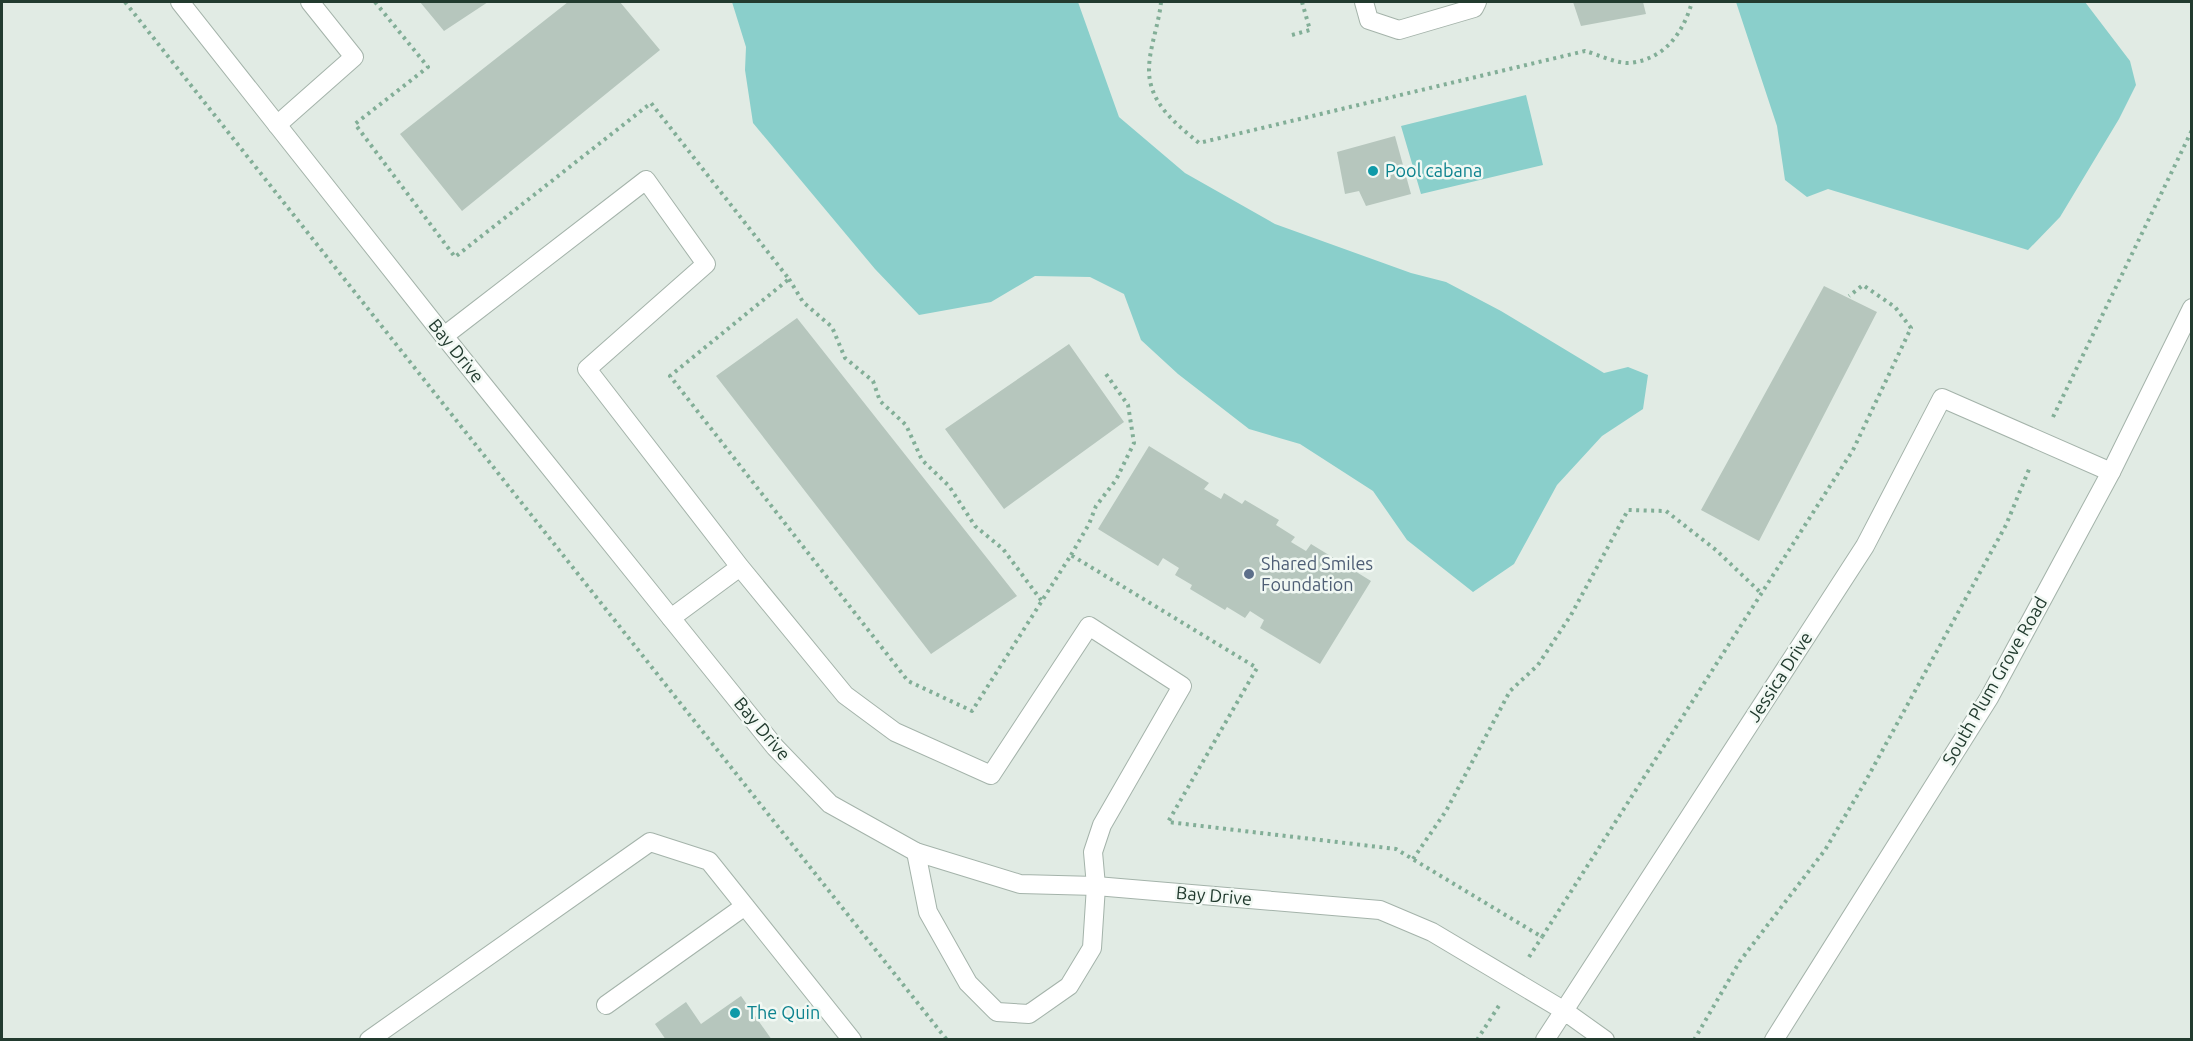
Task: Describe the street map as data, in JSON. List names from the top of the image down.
{
  "streets": {
    "street": ["Bay Drive", "Jessica Drive", "South Plum Grove Road"]
  },
  "crossings": [
    ["Bay Drive", "Jessica Drive"]
  ],
  "places": ["Pool cabana", "Shared Smiles Foundation", "The Quin"]
}
